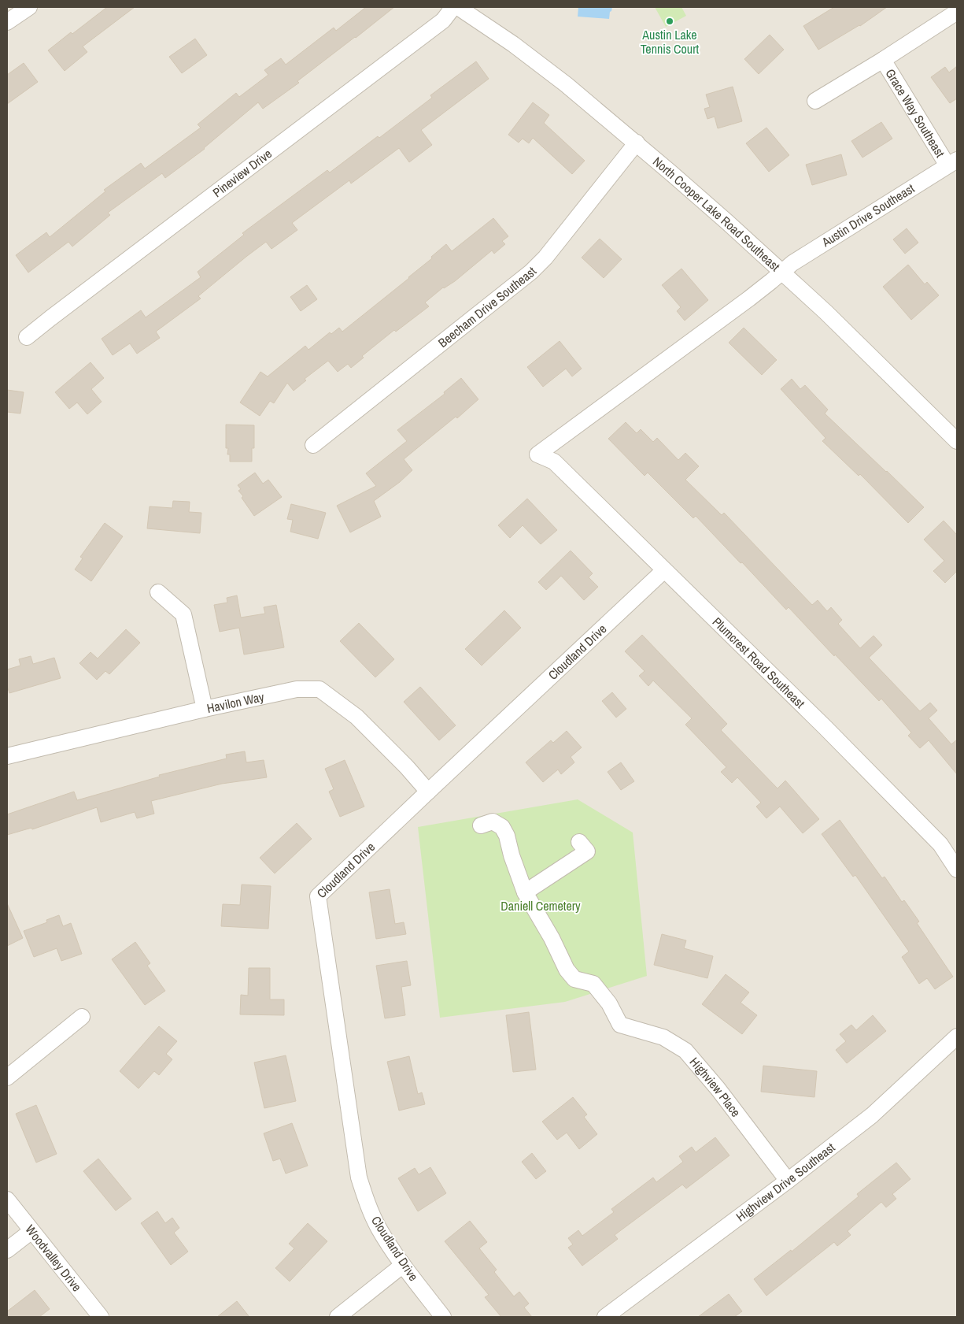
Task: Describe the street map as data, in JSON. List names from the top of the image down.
{
  "streets": {
    "street": [
      "Grace Way Southeast",
      "Pineview Drive",
      "North Cooper Lake Road Southeast",
      "Austin Drive Southeast",
      "Beecham Drive Southeast",
      "Cloudland Drive",
      "Plumcrest Road Southeast",
      "Havilon Way",
      "Highview Place",
      "Highview Drive Southeast",
      "Woodvalley Drive"
    ]
  },
  "crossings": [
    ["Grace Way Southeast", "Austin Drive Southeast"],
    ["North Cooper Lake Road Southeast", "Austin Drive Southeast"],
    ["North Cooper Lake Road Southeast", "Beecham Drive Southeast"],
    ["Austin Drive Southeast", "Plumcrest Road Southeast"],
    ["Cloudland Drive", "Plumcrest Road Southeast"],
    ["Cloudland Drive", "Havilon Way"],
    ["Highview Place", "Highview Drive Southeast"]
  ],
  "parks": ["Daniell Cemetery"],
  "places": ["Austin Lake Tennis Court"]
}
